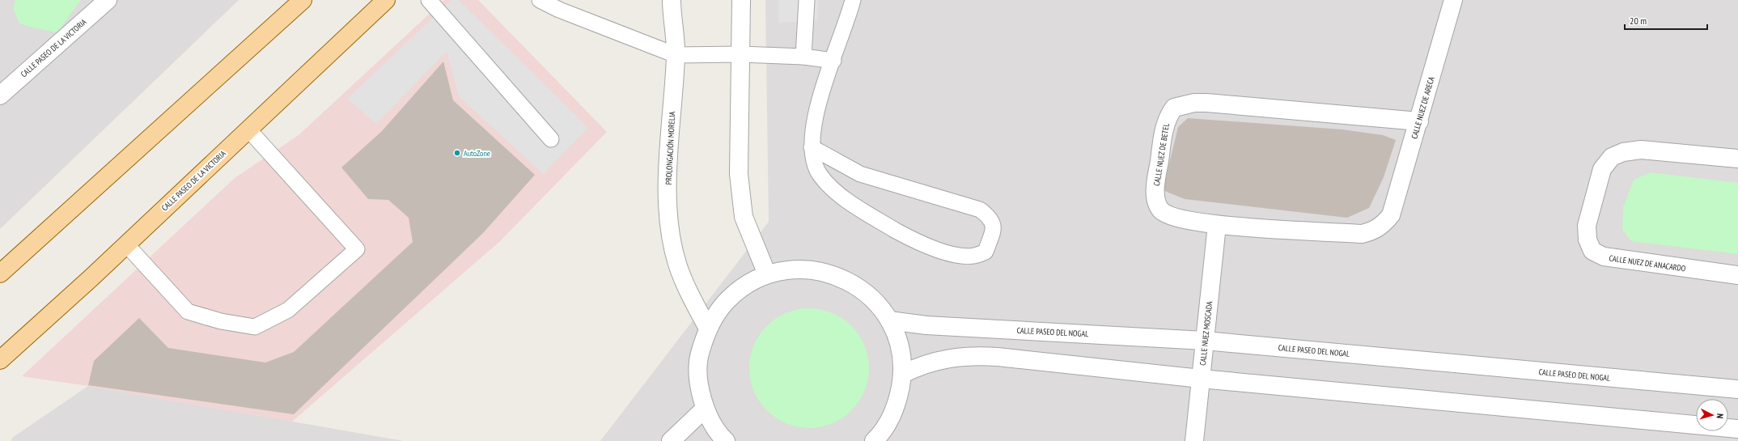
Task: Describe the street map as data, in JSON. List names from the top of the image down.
{
  "streets": {
    "main road": ["CALLE PASEO DE LA VICTORIA"],
    "street": [
      "CALLE NUEZ DE ARECA",
      "PROLONGACIÓN MORELIA",
      "CALLE NUEZ DE BETEL",
      "CALLE NUEZ DE ANACARDO",
      "CALLE PASEO DEL NOGAL",
      "CALLE NUEZ MOSCADA"
    ]
  },
  "crossings": [
    ["CALLE NUEZ DE ARECA", "CALLE NUEZ DE BETEL"],
    ["CALLE NUEZ DE BETEL", "CALLE NUEZ MOSCADA"],
    ["CALLE PASEO DEL NOGAL", "CALLE NUEZ MOSCADA"]
  ],
  "places": ["AutoZone"],
  "scale_bar": "20 m",
  "north": "right"
}
